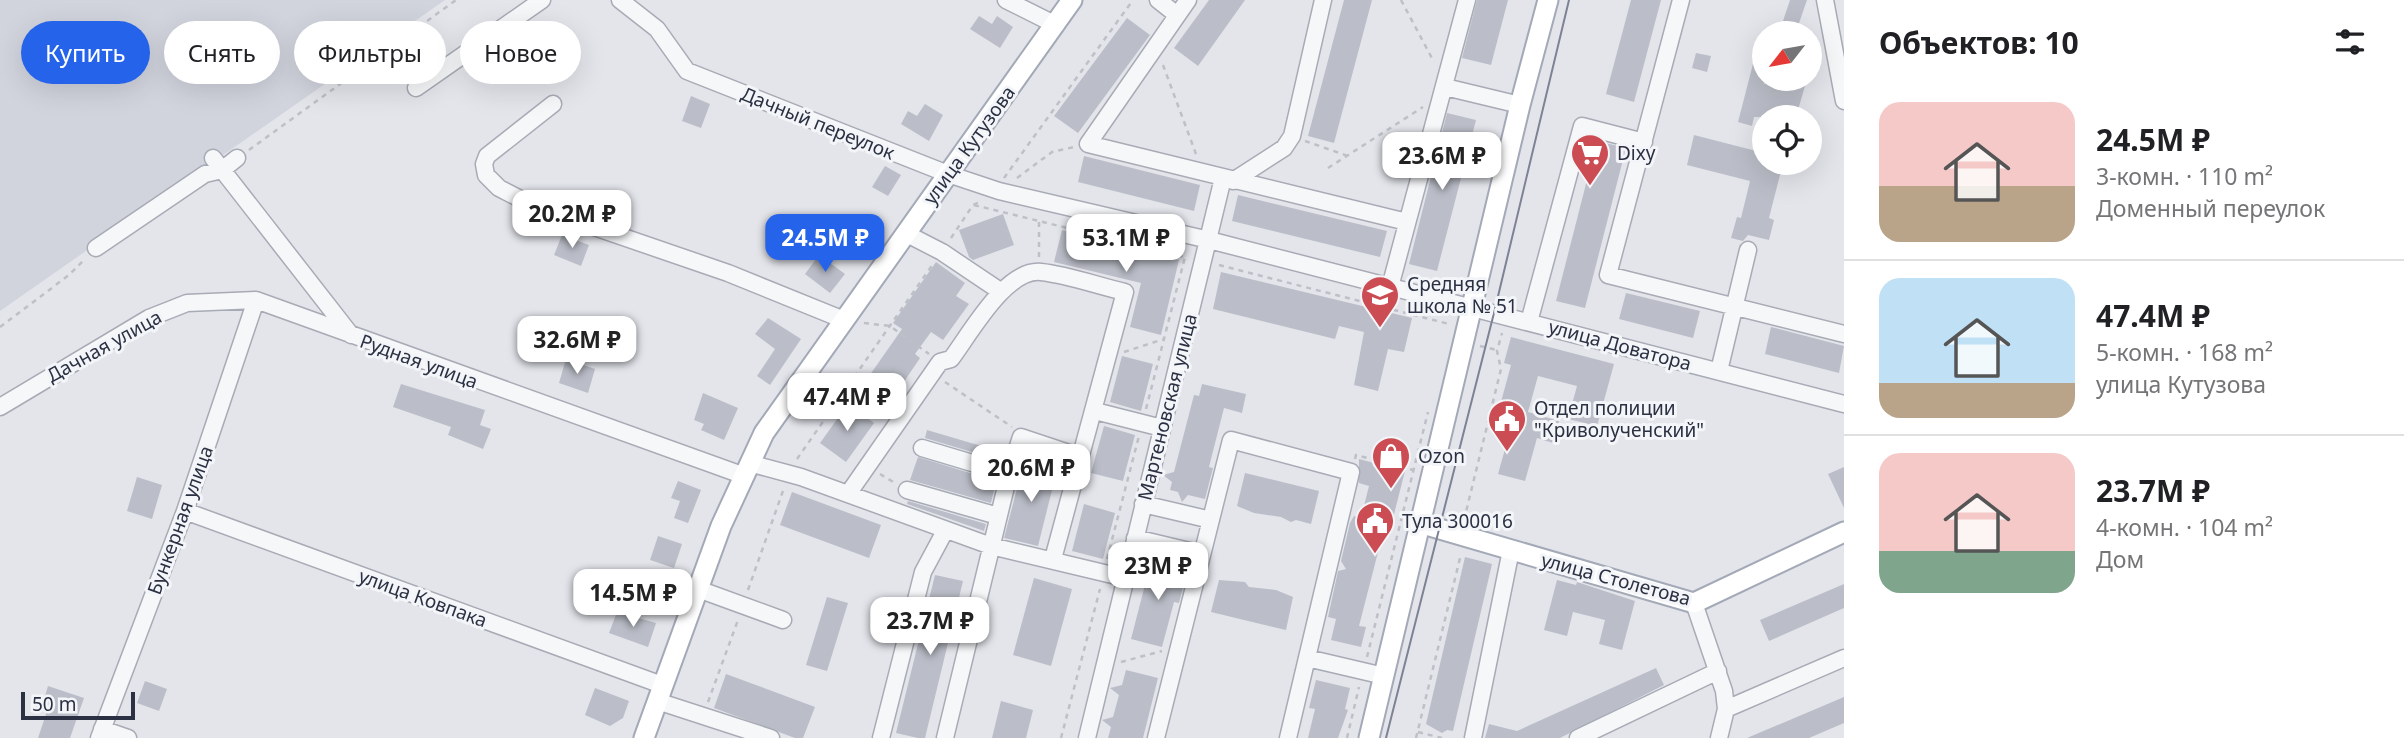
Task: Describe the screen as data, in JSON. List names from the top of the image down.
{
  "streets": {
    "main road": ["улица Кутузова", "улица Столетова"],
    "street": [
      "Дачный переулок",
      "улица Доватора",
      "Дачная улица",
      "Рудная улица",
      "Мартеновская улица",
      "Бункерная улица",
      "улица Ковпака"
    ]
  },
  "crossings": [
    ["Дачный переулок", "улица Кутузова"],
    ["Дачный переулок", "улица Доватора"],
    ["улица Кутузова", "улица Доватора"],
    ["улица Кутузова", "Рудная улица"],
    ["улица Кутузова", "улица Ковпака"],
    ["улица Доватора", "Мартеновская улица"],
    ["Дачная улица", "Рудная улица"],
    ["Дачная улица", "Бункерная улица"],
    ["Рудная улица", "Мартеновская улица"],
    ["Рудная улица", "Бункерная улица"],
    ["Бункерная улица", "улица Ковпака"]
  ],
  "places": {
    "supermarket": ["Dixy"],
    "school or university": ["Средняя школа № 51"],
    "public building": ["Отдел полиции \"Криволученский\"", "Тула 300016"],
    "shop": ["Ozon"]
  },
  "scale_bar": "50 m",
  "north": "bottom left",
  "page": {
    "heading": "Объектов: 10",
    "chip": [
      "Купить",
      "Снять",
      "Фильтры",
      "Новое"
    ],
    "list": [
      {
        "name": "24.5M ₽",
        "note": "3-комн. · 110 m² · Доменный переулок"
      },
      {
        "name": "47.4M ₽",
        "note": "5-комн. · 168 m² · улица Кутузова"
      },
      {
        "name": "23.7M ₽",
        "note": "4-комн. · 104 m² · Дом"
      }
    ],
    "price": [
      "23.6M ₽",
      "20.2M ₽",
      "24.5M ₽",
      "53.1M ₽",
      "32.6M ₽",
      "47.4M ₽",
      "20.6M ₽",
      "23M ₽",
      "14.5M ₽",
      "23.7M ₽"
    ],
    "scale": "50 m"
  }
}
